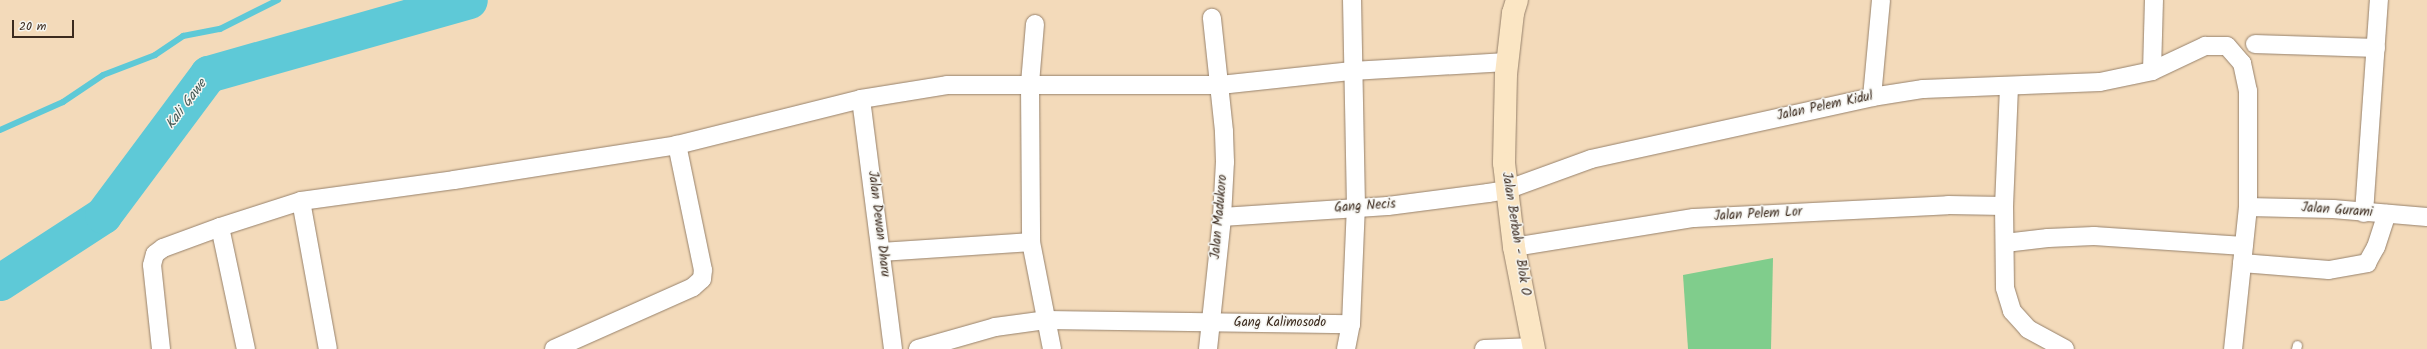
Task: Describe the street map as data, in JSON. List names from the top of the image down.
{
  "streets": {
    "main road": ["Jalan Berbah - Blok O"],
    "street": [
      "Jalan Pelem Kidul",
      "Gang Necis",
      "Jalan Gurami",
      "Jalan Pelem Lor",
      "Jalan Madukoro",
      "Jalan Dewan Dharu",
      "Gang Kalimosodo"
    ]
  },
  "crossings": [
    ["Jalan Pelem Kidul", "Gang Necis"],
    ["Jalan Pelem Kidul", "Jalan Gurami"],
    ["Jalan Pelem Kidul", "Jalan Berbah - Blok O"],
    ["Gang Necis", "Jalan Madukoro"],
    ["Gang Necis", "Jalan Berbah - Blok O"],
    ["Jalan Pelem Lor", "Jalan Berbah - Blok O"],
    ["Jalan Madukoro", "Gang Kalimosodo"]
  ],
  "water": ["Kali Gawe"],
  "scale_bar": "20 m"
}
